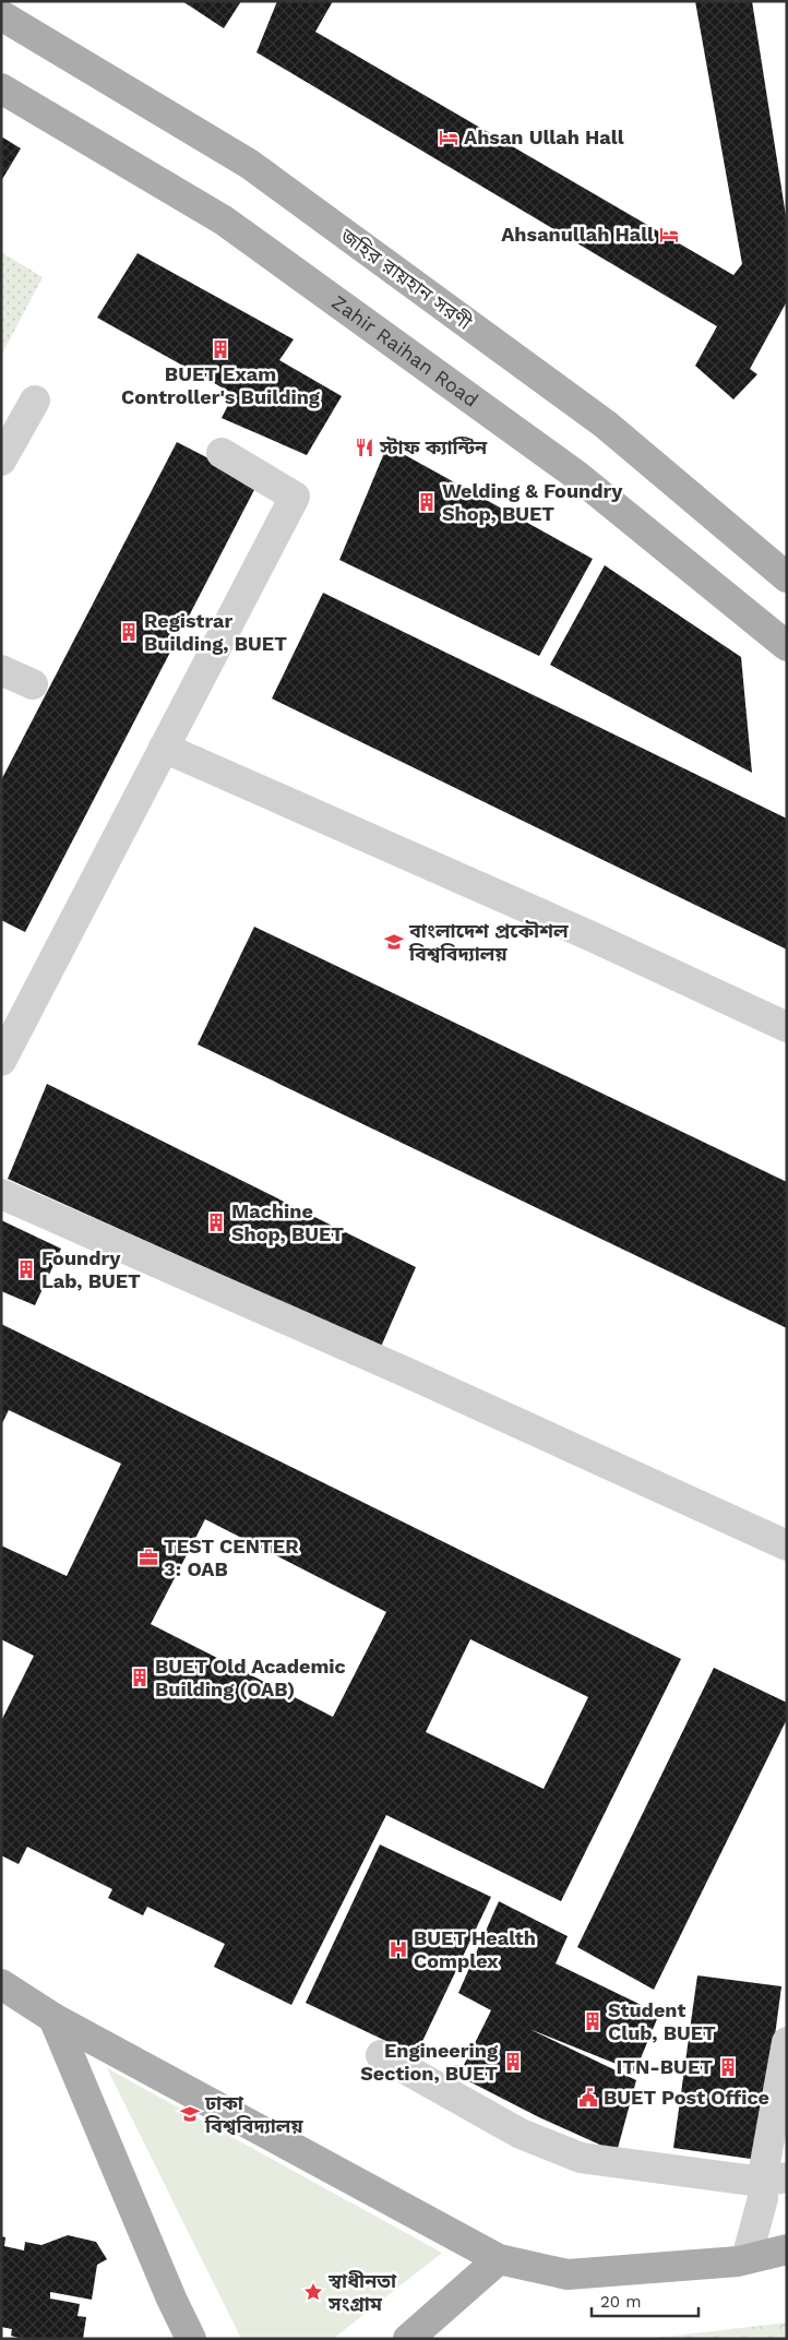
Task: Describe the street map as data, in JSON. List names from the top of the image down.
{
  "streets": {
    "main road": ["জহির রায়হান সরণী", "Zahir Raihan Road"]
  },
  "places": {
    "hotel": ["Ahsan Ullah Hall", "Ahsanullah Hall"],
    "building": [
      "BUET Exam Controller's Building",
      "Welding & Foundry Shop, BUET",
      "Registrar Building, BUET",
      "Machine Shop, BUET",
      "Foundry Lab, BUET",
      "BUET Old Academic Building (OAB)",
      "Student Club, BUET",
      "Engineering Section, BUET",
      "ITN-BUET"
    ],
    "restaurant": ["স্টাফ ক্যান্টিন"],
    "school or university": ["বাংলাদেশ প্রকৌশল বিশ্ববিদ্যালয়", "ঢাকা বিশ্ববিদ্যালয়"],
    "office": ["TEST CENTER 3: OAB"],
    "hospital": ["BUET Health Complex"],
    "public building": ["BUET Post Office"],
    "place": ["স্বাধীনতা সংগ্রাম"]
  },
  "scale_bar": "20 m"
}
